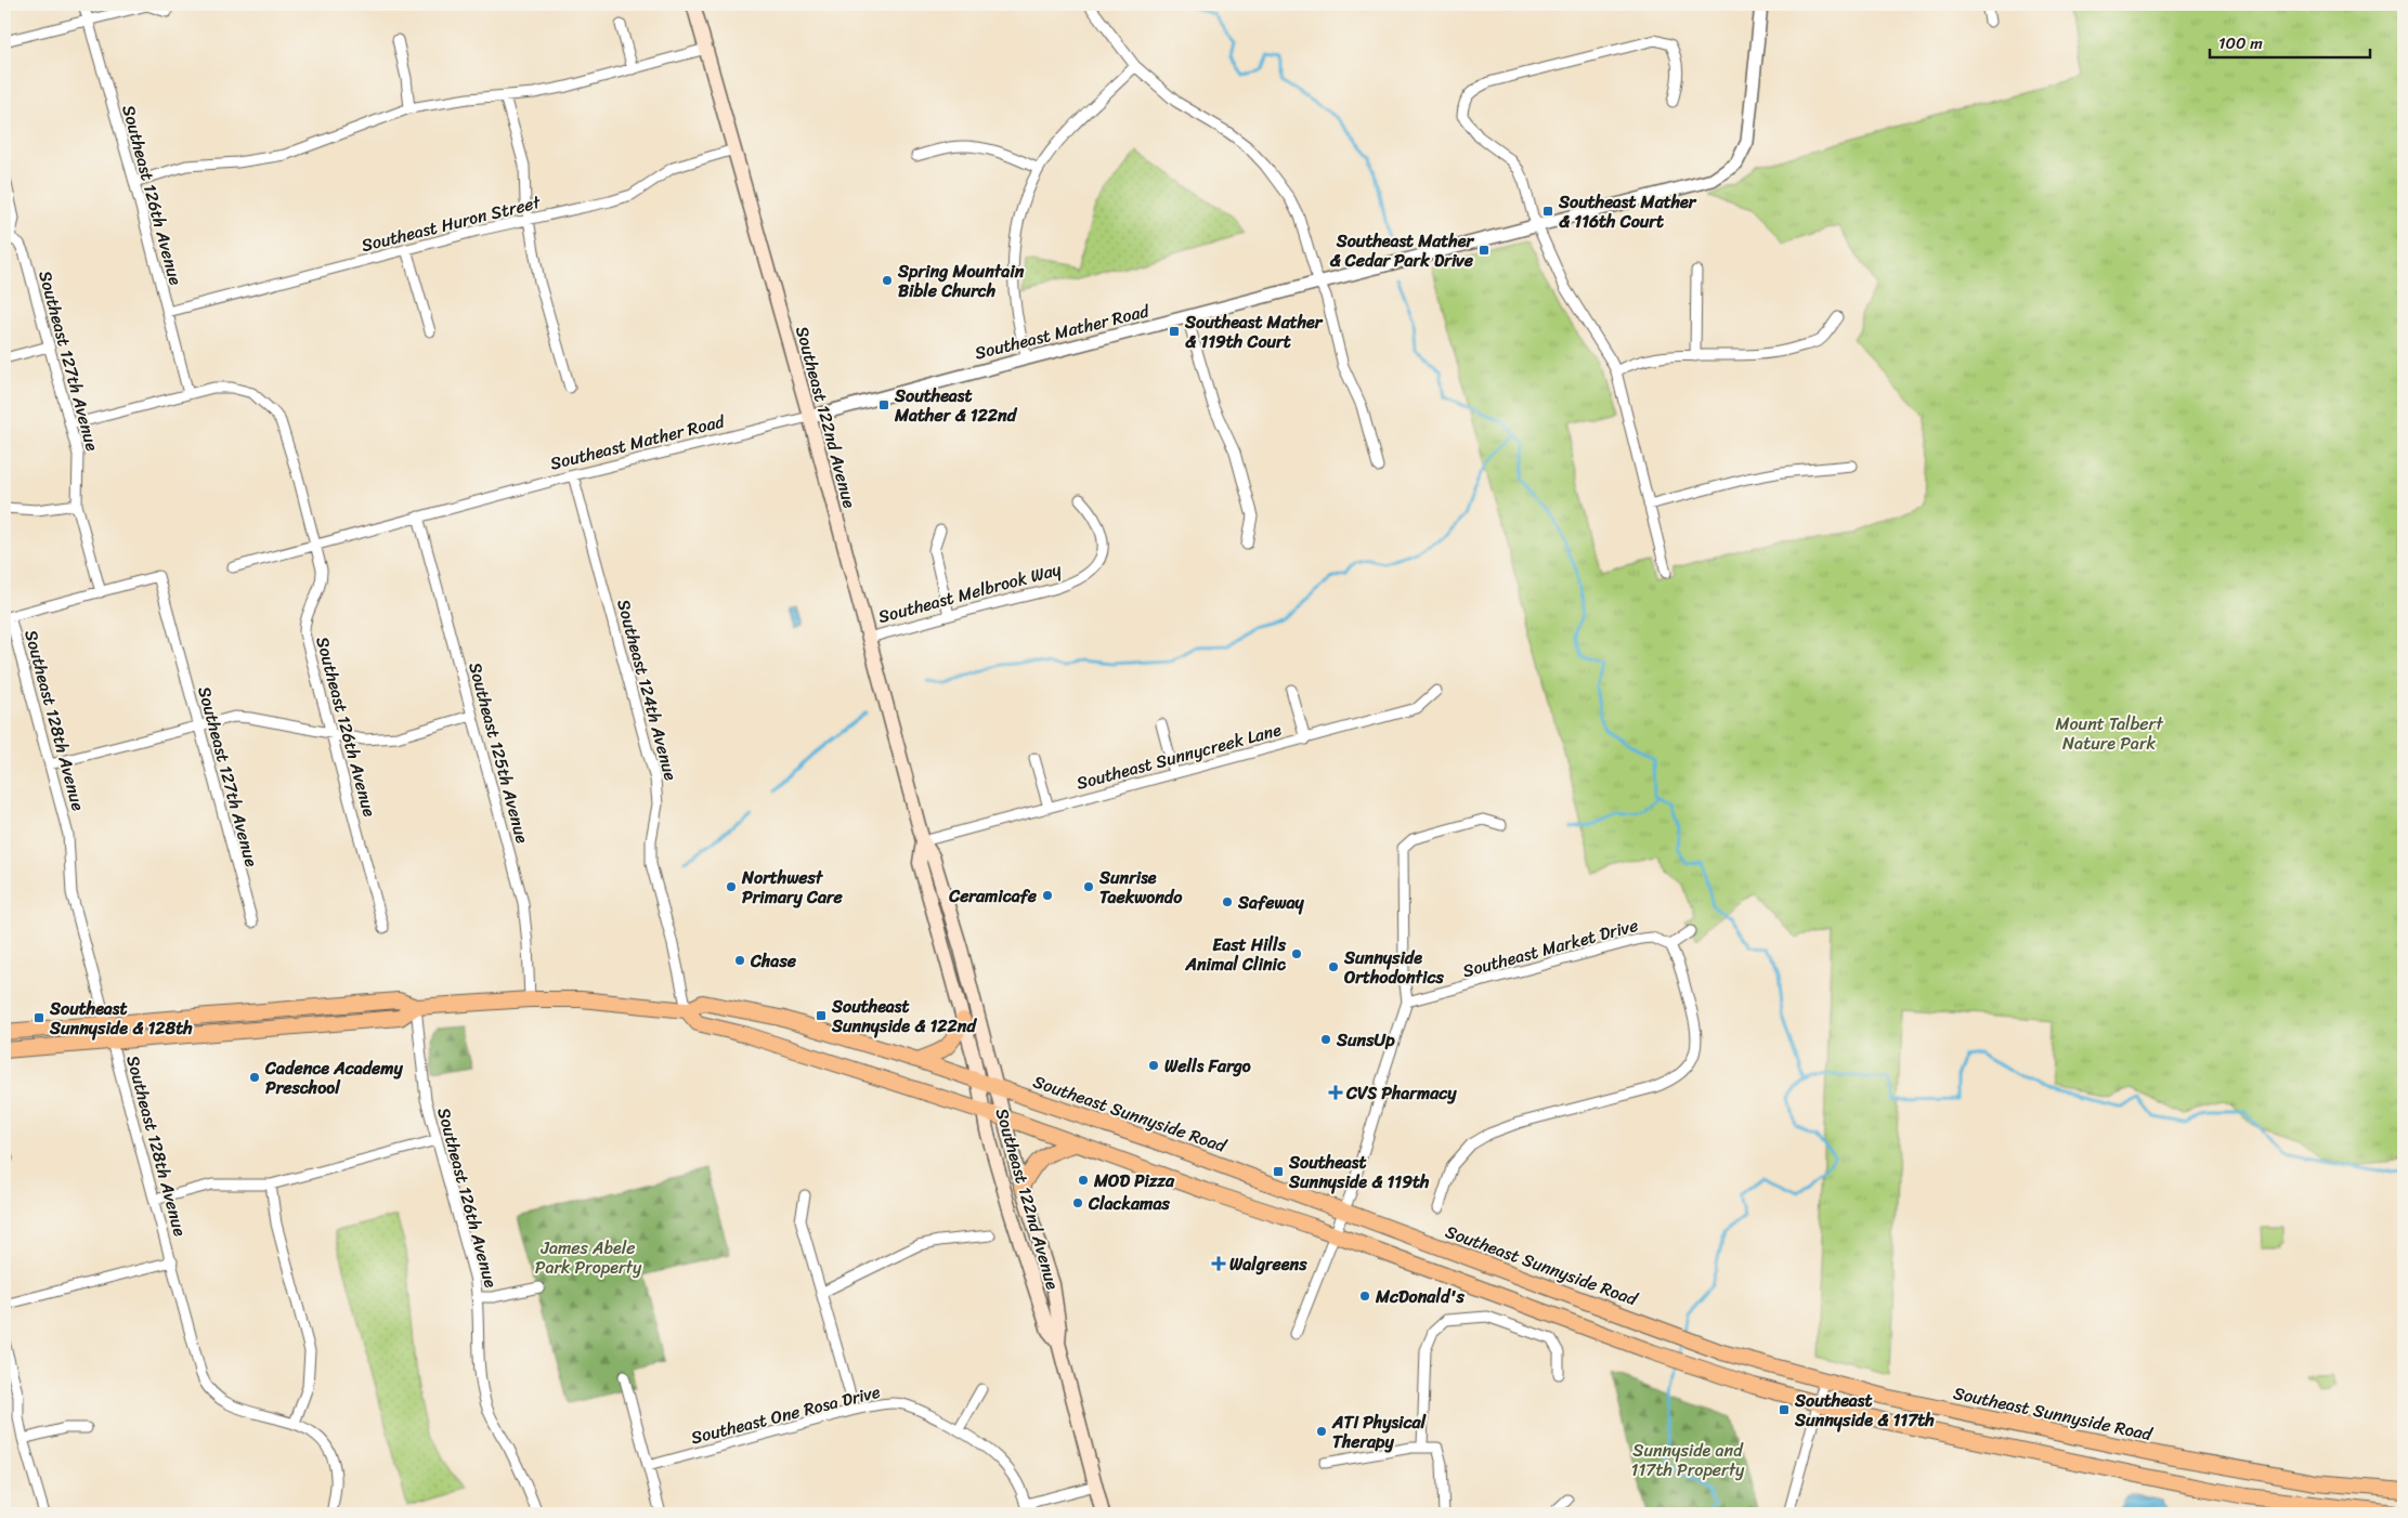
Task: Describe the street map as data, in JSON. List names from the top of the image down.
{
  "streets": {
    "main road": ["Southeast 122nd Avenue", "Southeast Sunnyside Road"],
    "street": [
      "Southeast 126th Avenue",
      "Southeast Huron Street",
      "Southeast Mather Road",
      "Southeast 127th Avenue",
      "Southeast Melbrook Way",
      "Southeast 124th Avenue",
      "Southeast 128th Avenue",
      "Southeast 125th Avenue",
      "Southeast Sunnycreek Lane",
      "Southeast Market Drive",
      "Southeast One Rosa Drive"
    ]
  },
  "crossings": [
    ["Southeast 126th Avenue", "Southeast Huron Street"],
    ["Southeast 126th Avenue", "Southeast Mather Road"],
    ["Southeast 126th Avenue", "Southeast Sunnyside Road"],
    ["Southeast Huron Street", "Southeast 122nd Avenue"],
    ["Southeast Mather Road", "Southeast 122nd Avenue"],
    ["Southeast Mather Road", "Southeast 124th Avenue"],
    ["Southeast Mather Road", "Southeast 125th Avenue"],
    ["Southeast 127th Avenue", "Southeast 128th Avenue"],
    ["Southeast 122nd Avenue", "Southeast Melbrook Way"],
    ["Southeast 122nd Avenue", "Southeast Sunnycreek Lane"],
    ["Southeast 122nd Avenue", "Southeast Sunnyside Road"],
    ["Southeast 122nd Avenue", "Southeast One Rosa Drive"],
    ["Southeast 124th Avenue", "Southeast Sunnyside Road"],
    ["Southeast 128th Avenue", "Southeast Sunnyside Road"],
    ["Southeast 125th Avenue", "Southeast Sunnyside Road"]
  ],
  "parks": ["Mount Talbert Nature Park", "James Abele Park Property", "Sunnyside and 117th Property"],
  "places": {
    "transit": [
      "Southeast Mather & 116th Court",
      "Southeast Mather & Cedar Park Drive",
      "Southeast Mather & 119th Court",
      "Southeast Mather & 122nd",
      "Southeast Sunnyside & 122nd",
      "Southeast Sunnyside & 128th",
      "Southeast Sunnyside & 119th",
      "Southeast Sunnyside & 117th"
    ],
    "other": [
      "Spring Mountain Bible Church",
      "Northwest Primary Care",
      "Sunrise Taekwondo",
      "Ceramicafe",
      "Safeway",
      "East Hills Animal Clinic",
      "Chase",
      "Sunnyside Orthodontics",
      "SunsUp",
      "Wells Fargo",
      "Cadence Academy Preschool",
      "MOD Pizza",
      "Clackamas",
      "McDonald's",
      "ATI Physical Therapy"
    ],
    "health": ["CVS Pharmacy", "Walgreens"]
  },
  "scale_bar": "100 m"
}
